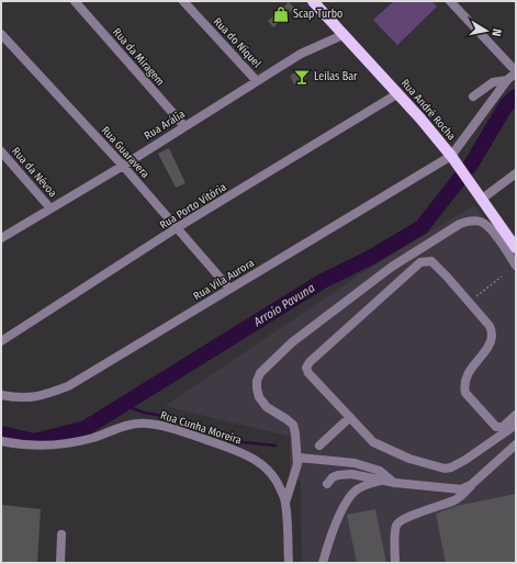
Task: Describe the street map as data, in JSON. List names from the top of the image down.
{
  "streets": {
    "main road": ["Rua André Rocha"],
    "street": [
      "Rua do Níquel",
      "Rua da Miragem",
      "Rua Arália",
      "Rua Guaravera",
      "Rua da Névoa",
      "Rua Porto Vitória",
      "Rua Vila Aurora",
      "Rua Cunha Moreira"
    ]
  },
  "crossings": [
    ["Rua do Níquel", "Rua Arália"],
    ["Rua da Miragem", "Rua Arália"],
    ["Rua André Rocha", "Rua Arália"],
    ["Rua André Rocha", "Rua Porto Vitória"],
    ["Rua André Rocha", "Rua Vila Aurora"],
    ["Rua Arália", "Rua Guaravera"],
    ["Rua Arália", "Rua da Névoa"],
    ["Rua Guaravera", "Rua Porto Vitória"],
    ["Rua Guaravera", "Rua Vila Aurora"]
  ],
  "water": ["Arroio Pavuna"],
  "places": {
    "shop": ["Scap Turbo"],
    "bar": ["Leilas Bar"]
  },
  "north": "right"
}
